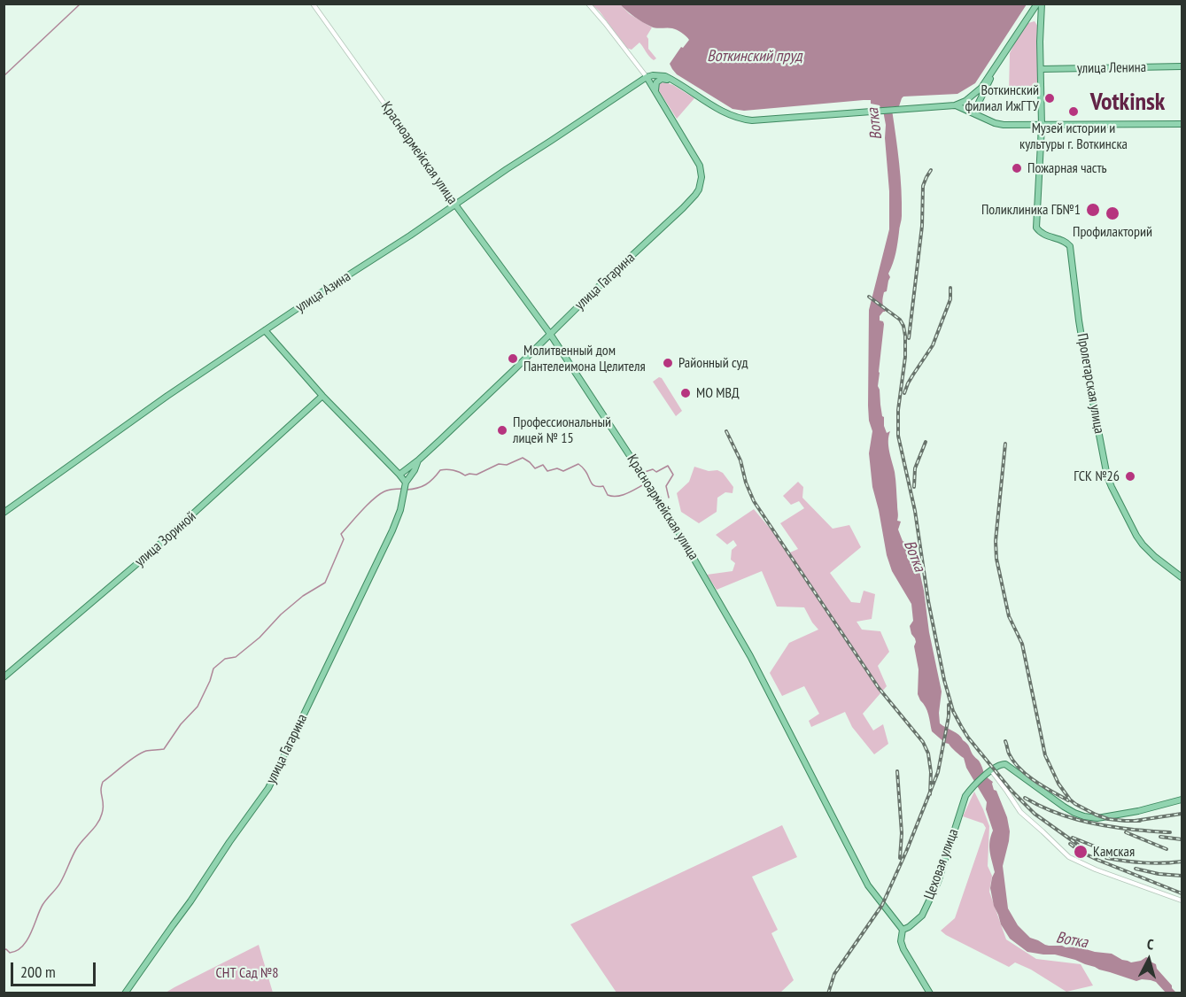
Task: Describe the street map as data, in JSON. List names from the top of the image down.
{
  "streets": {
    "main road": [
      "улица Ленина",
      "Красноармейская улица",
      "улица Гагарина",
      "улица Азина",
      "Пролетарская улица",
      "улица Зориной",
      "Цеховая улица"
    ]
  },
  "crossings": [
    ["Красноармейская улица", "улица Гагарина"],
    ["Красноармейская улица", "улица Азина"],
    ["Красноармейская улица", "Цеховая улица"],
    ["улица Гагарина", "улица Азина"]
  ],
  "districts": ["Votkinsk"],
  "water": ["Воткинский пруд", "Вотка"],
  "parks": ["СНТ Сад №8"],
  "places": [
    "Воткинский филиал ИжГТУ",
    "Музей истории и культуры г. Воткинска",
    "Пожарная часть",
    "Поликлиника ГБ№1",
    "Профилакторий",
    "Молитвенный дом Пантелеимона Целителя",
    "Районный суд",
    "МО МВД",
    "Профессиональный лицей № 15",
    "ГСК №26",
    "Камская"
  ],
  "scale_bar": "200 m",
  "north": "top"
}
